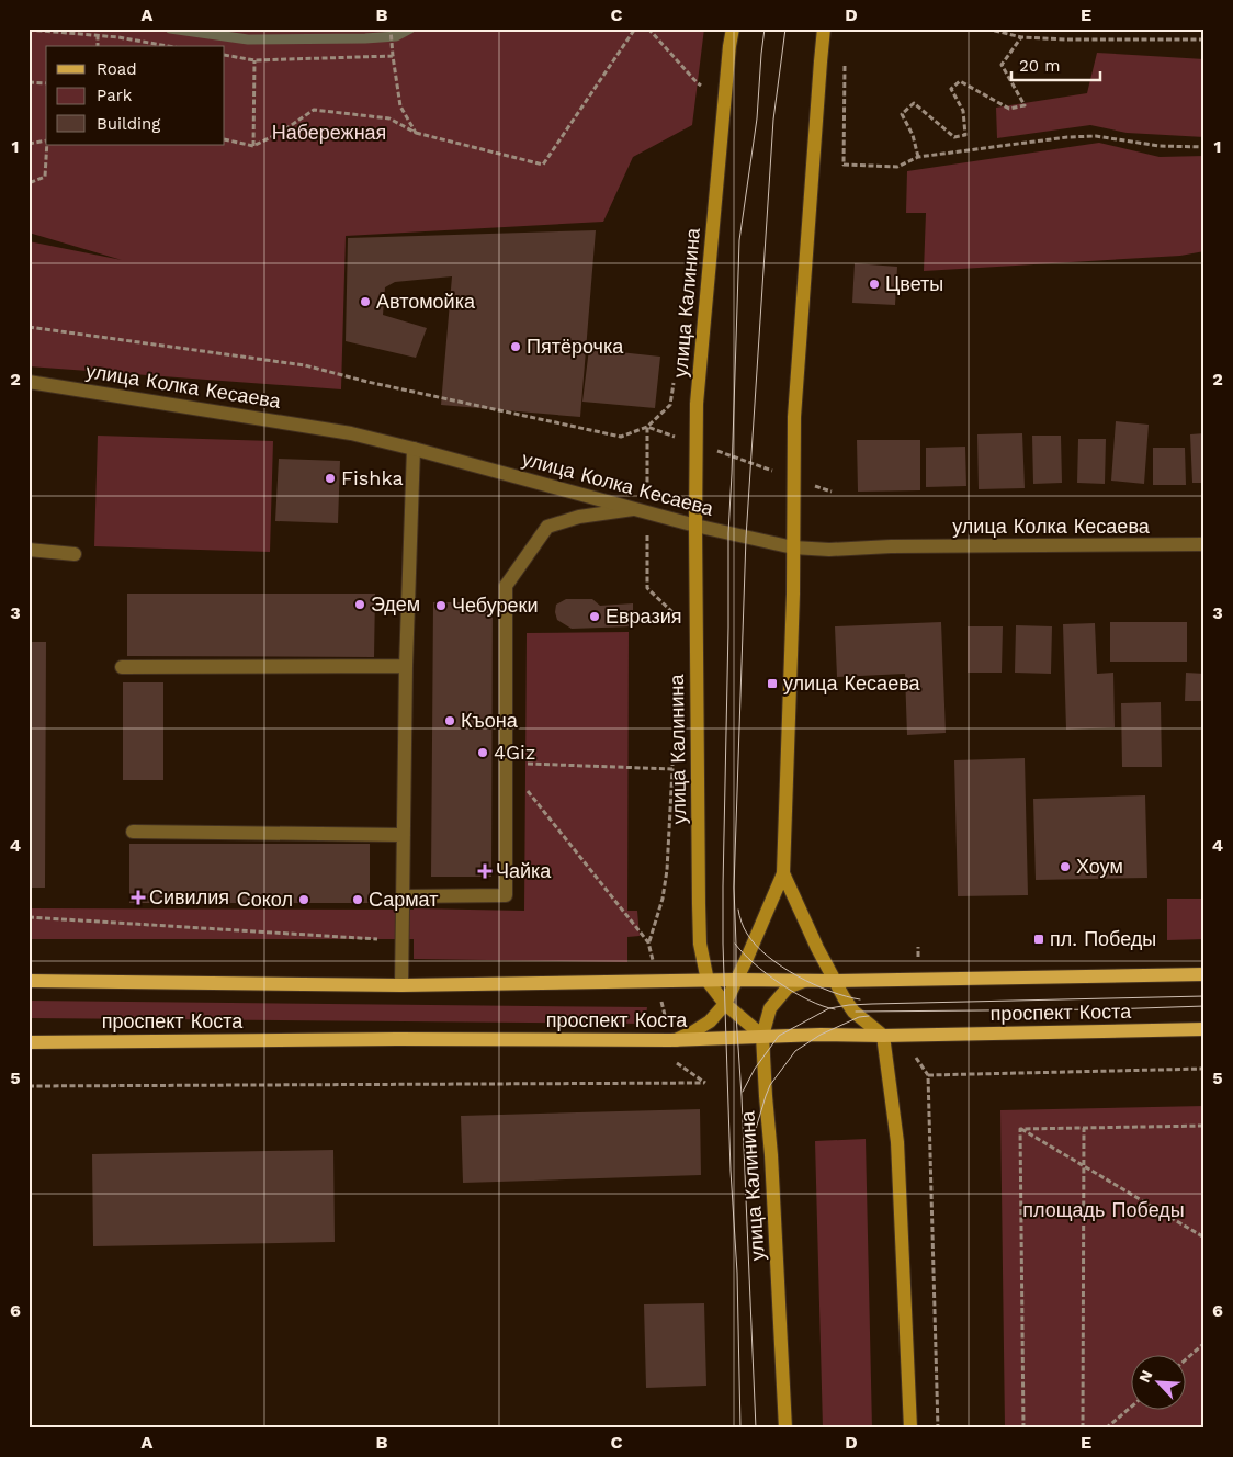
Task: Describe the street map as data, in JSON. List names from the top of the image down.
{
  "streets": {
    "main road": ["улица Калинина", "проспект Коста"],
    "street": ["улица Колка Кесаева"]
  },
  "crossings": [
    ["улица Калинина", "улица Колка Кесаева"],
    ["улица Калинина", "проспект Коста"]
  ],
  "parks": ["Набережная", "площадь Победы"],
  "places": {
    "other": [
      "Цветы",
      "Автомойка",
      "Пятёрочка",
      "Fishka",
      "Эдем",
      "Чебуреки",
      "Евразия",
      "Къона",
      "4Giz",
      "Хоум",
      "Сокол",
      "Сармат"
    ],
    "transit": ["улица Кесаева", "пл. Победы"],
    "health": ["Чайка", "Сивилия"]
  },
  "legend": ["Road", "Park", "Building"],
  "scale_bar": "20 m",
  "north": "top left",
  "grid": {
    "columns": [
      "A",
      "B",
      "C",
      "D",
      "E"
    ],
    "rows": [
      "1",
      "2",
      "3",
      "4",
      "5",
      "6"
    ]
  }
}
